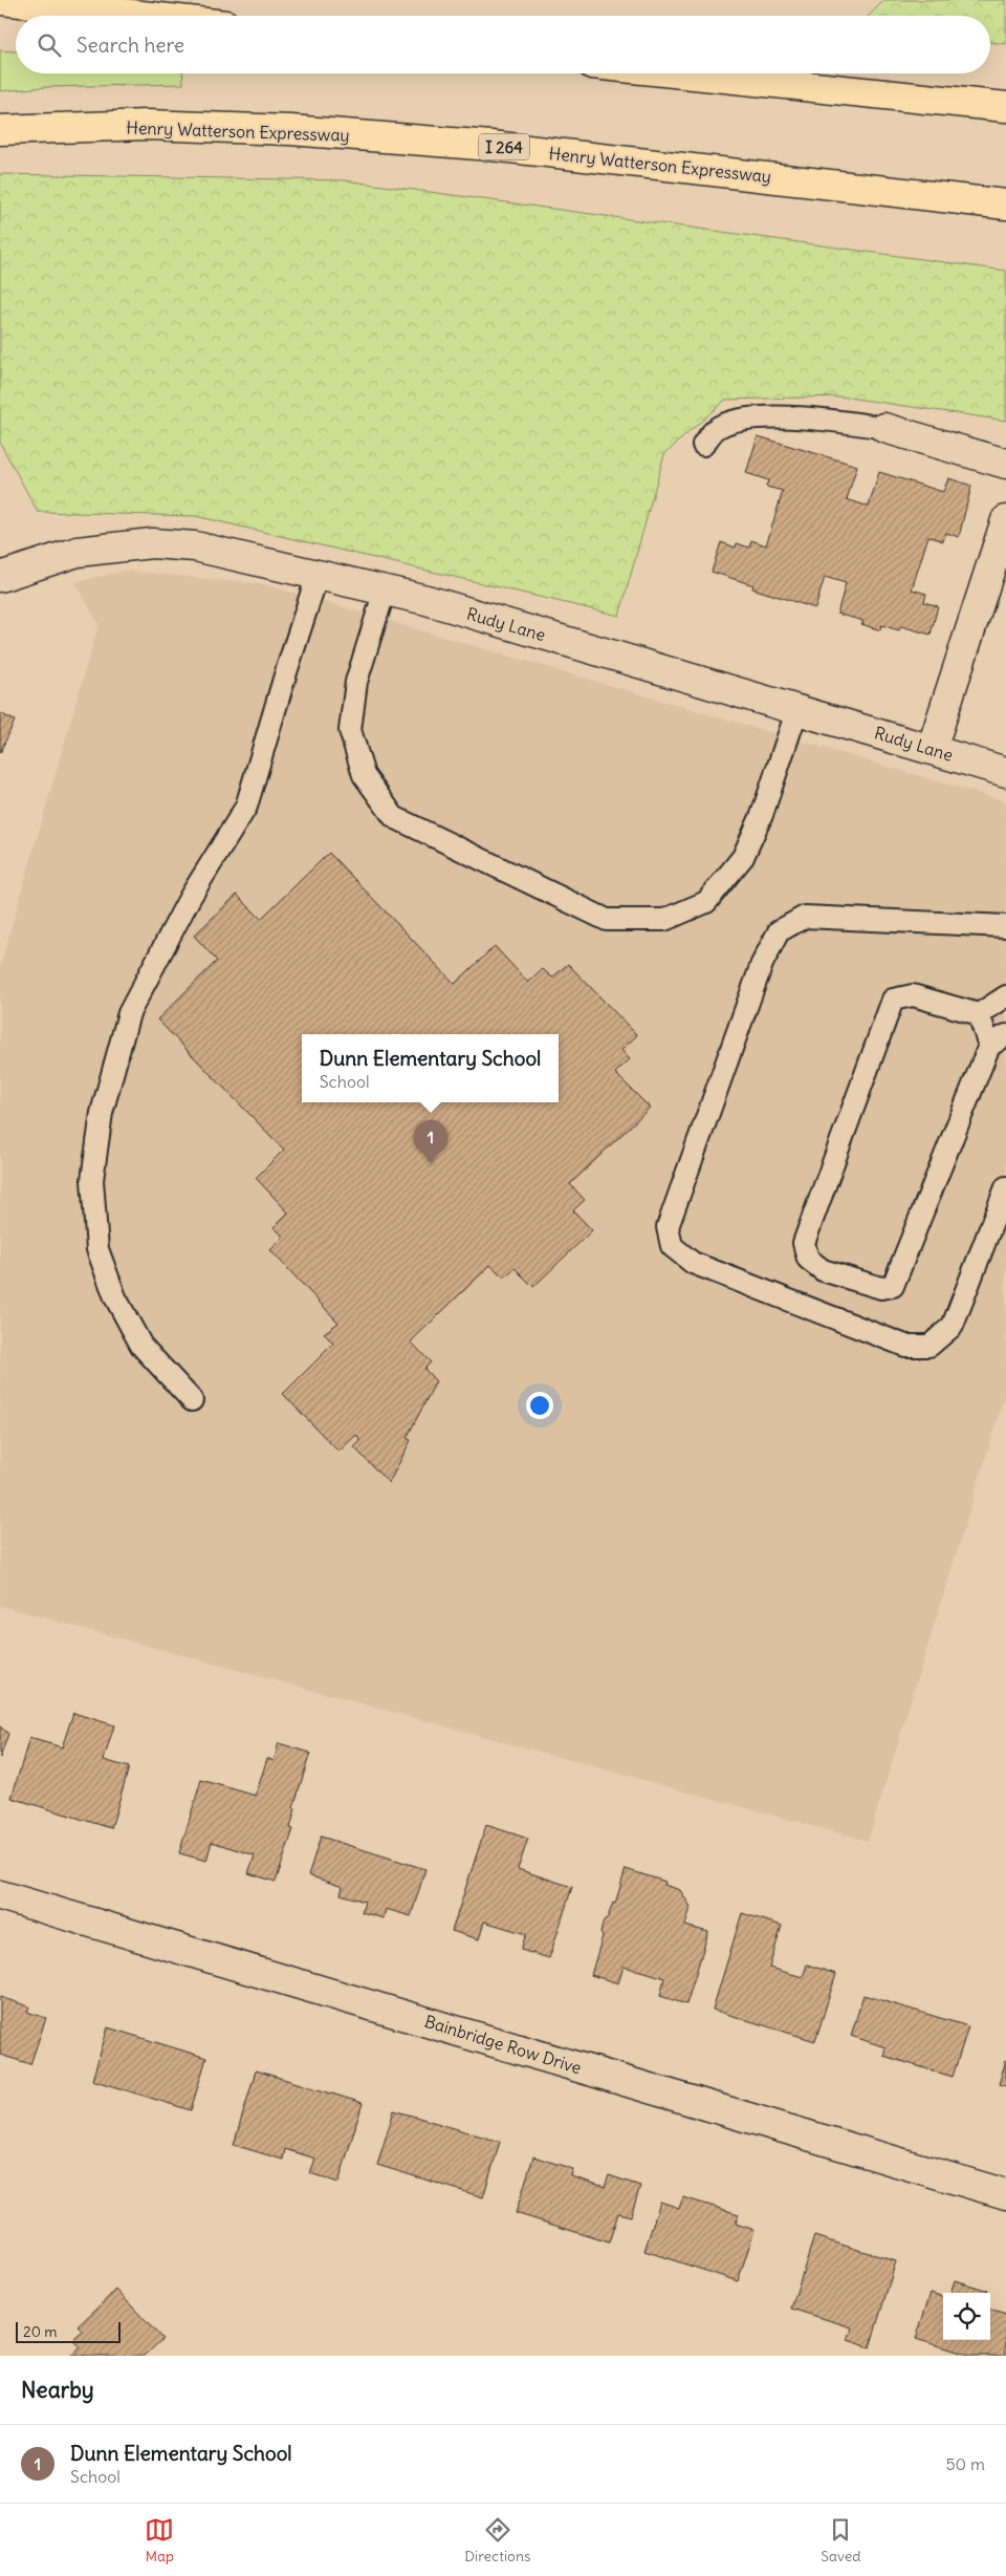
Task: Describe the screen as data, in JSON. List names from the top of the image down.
{
  "streets": {
    "highway": ["Henry Watterson Expressway", "I 264"],
    "street": ["Rudy Lane", "Bainbridge Row Drive"]
  },
  "scale_bar": "20 m",
  "page": {
    "search": "Search here",
    "popup": ["Dunn Elementary School", "School"],
    "pins": "1",
    "scale": "20 m",
    "heading": "Nearby",
    "list": [
      {
        "mark": "1",
        "name": "Dunn Elementary School",
        "note": "School",
        "value": "50 m"
      }
    ],
    "nav": ["Map", "Directions", "Saved"]
  }
}
